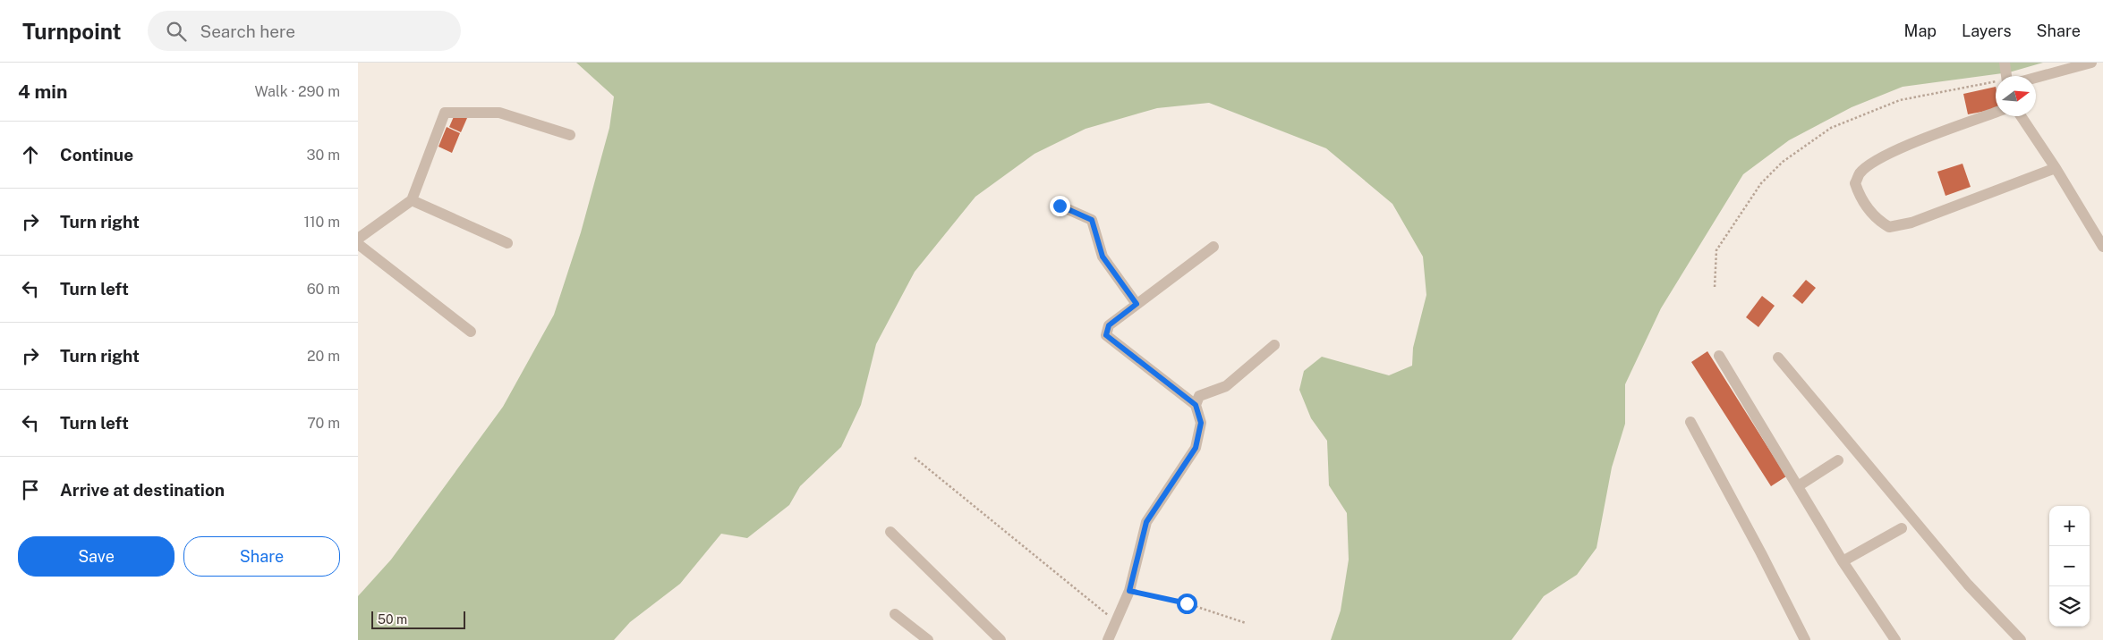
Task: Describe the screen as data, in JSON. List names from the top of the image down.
{
  "scale_bar": "50 m",
  "north": "right",
  "page": {
    "header": "Turnpoint",
    "search": "Search here",
    "nav": ["Map", "Layers", "Share"],
    "heading": ["4 min", "Walk · 290 m"],
    "list": [
      ["Continue", "30 m"],
      ["Turn right", "110 m"],
      ["Turn left", "60 m"],
      ["Turn right", "20 m"],
      ["Turn left", "70 m"],
      "Arrive at destination"
    ],
    "map_buttons": ["+", "−"],
    "buttons": ["Save", "Share"],
    "scale": "50 m"
  }
}
